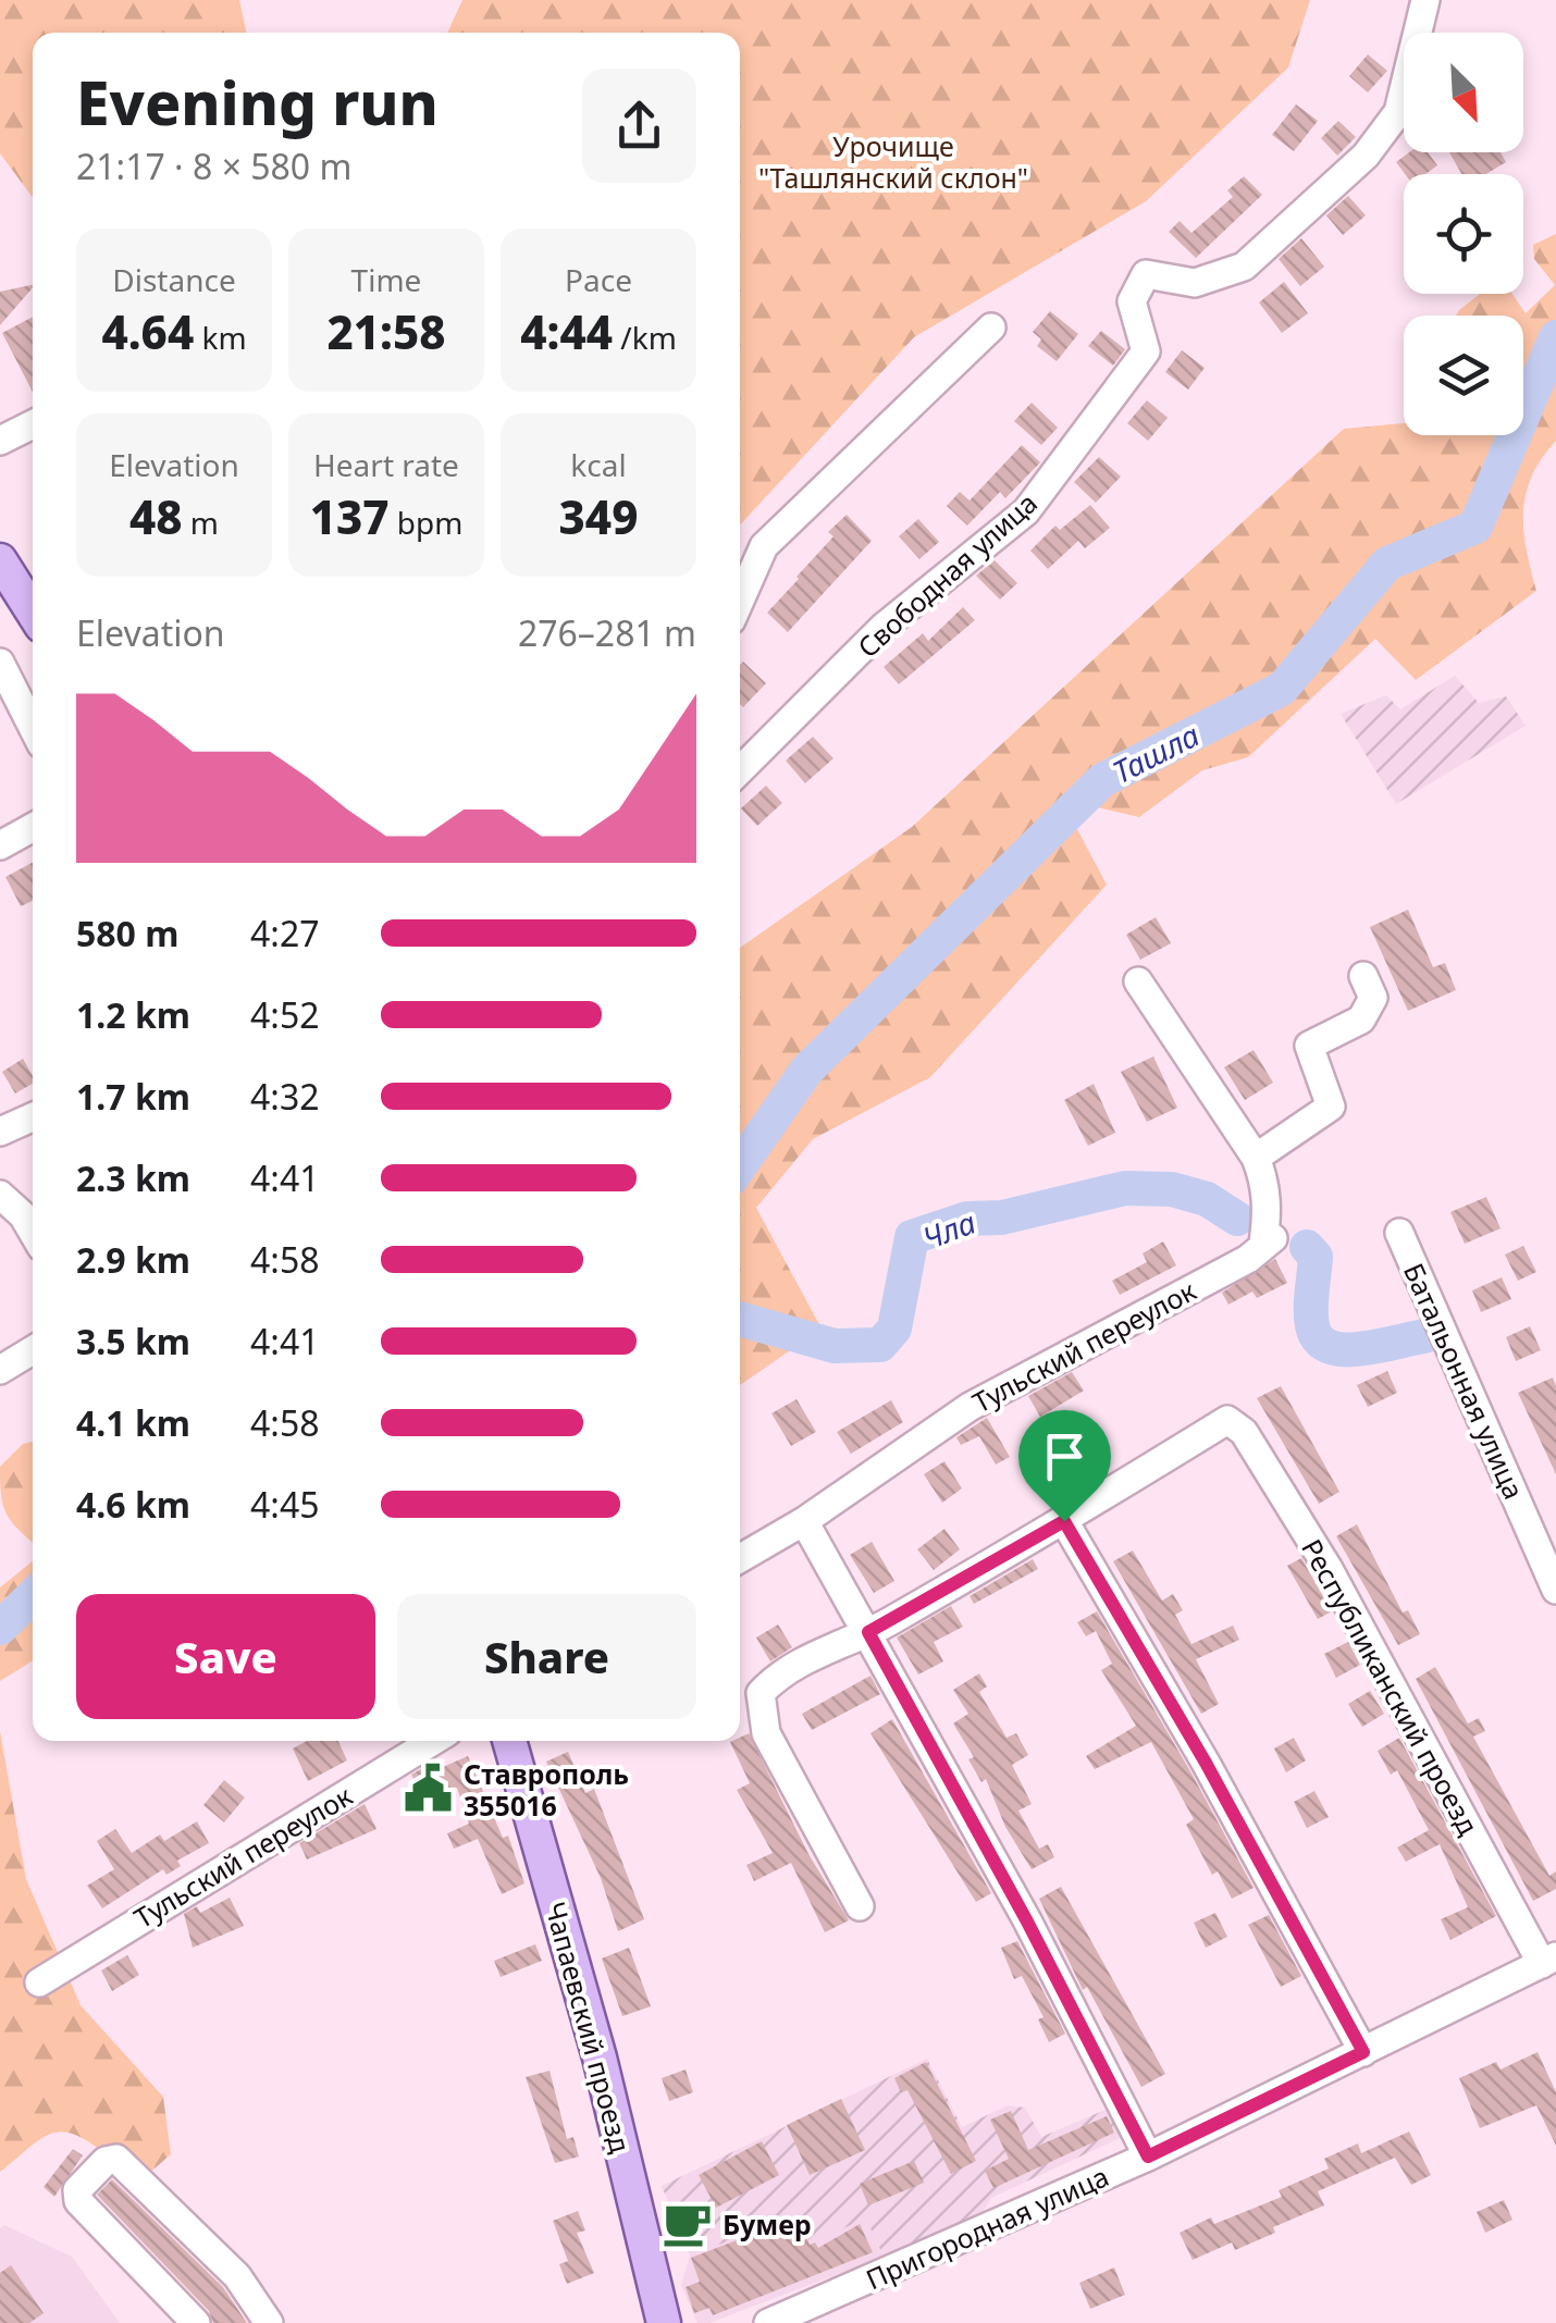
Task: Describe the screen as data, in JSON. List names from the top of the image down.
{
  "streets": {
    "main road": ["Чапаевский проезд"],
    "street": [
      "Свободная улица",
      "Тульский переулок",
      "Батальонная улица",
      "Республиканский проезд",
      "Пригородная улица"
    ]
  },
  "crossings": [
    ["Республиканский проезд", "Пригородная улица"]
  ],
  "water": ["Ташла", "Чла"],
  "parks": ["Урочище \"Ташлянский склон\""],
  "places": {
    "public building": ["Ставрополь 355016"],
    "cafe": ["Бумер"]
  },
  "north": "bottom right",
  "page": {
    "heading": ["Evening run", "21:17 · 8 × 580 m"],
    "stats": [
      ["Distance", "4.64 km"],
      ["Time", "21:58"],
      ["Pace", "4:44 /km"],
      ["Elevation", "48 m"],
      ["Heart rate", "137 bpm"],
      ["kcal", "349"]
    ],
    "chart": ["Elevation", "276–281 m"],
    "list": [
      {
        "name": "580 m",
        "note": "4:27"
      },
      {
        "name": "1.2 km",
        "note": "4:52"
      },
      {
        "name": "1.7 km",
        "note": "4:32"
      },
      {
        "name": "2.3 km",
        "note": "4:41"
      },
      {
        "name": "2.9 km",
        "note": "4:58"
      },
      {
        "name": "3.5 km",
        "note": "4:41"
      },
      {
        "name": "4.1 km",
        "note": "4:58"
      },
      {
        "name": "4.6 km",
        "note": "4:45"
      }
    ],
    "buttons": ["Save", "Share"]
  }
}
